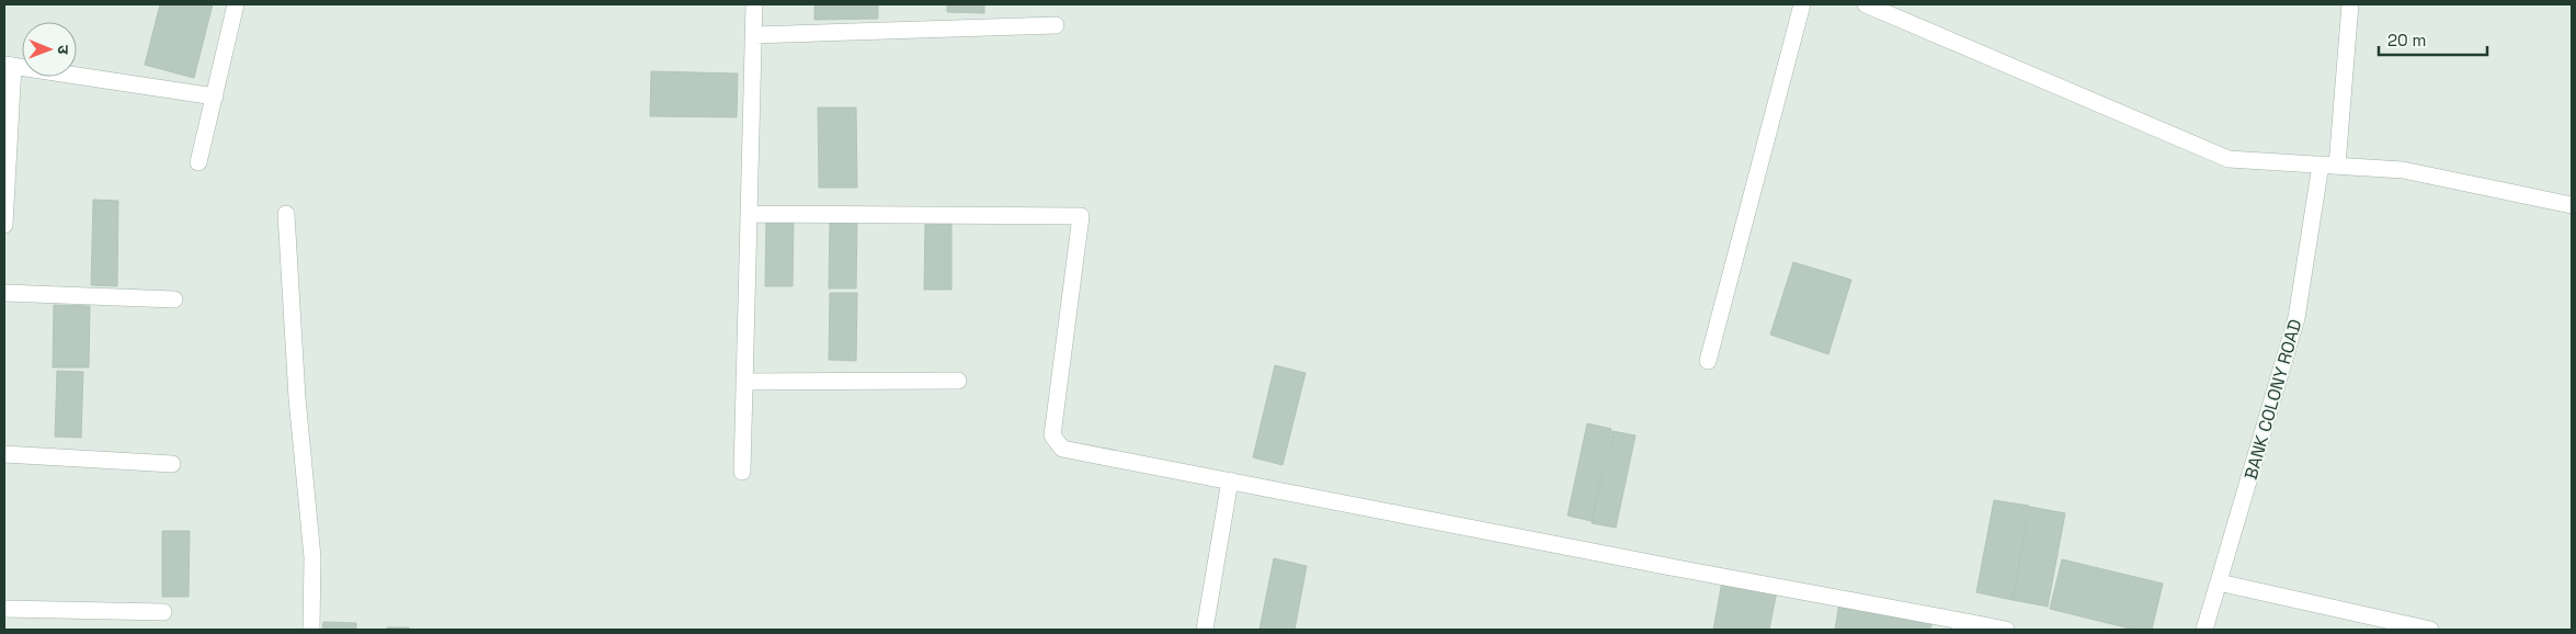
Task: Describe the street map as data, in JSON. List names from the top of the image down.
{
  "streets": {
    "street": ["BANK COLONY ROAD"]
  },
  "scale_bar": "20 m",
  "north": "right"
}
